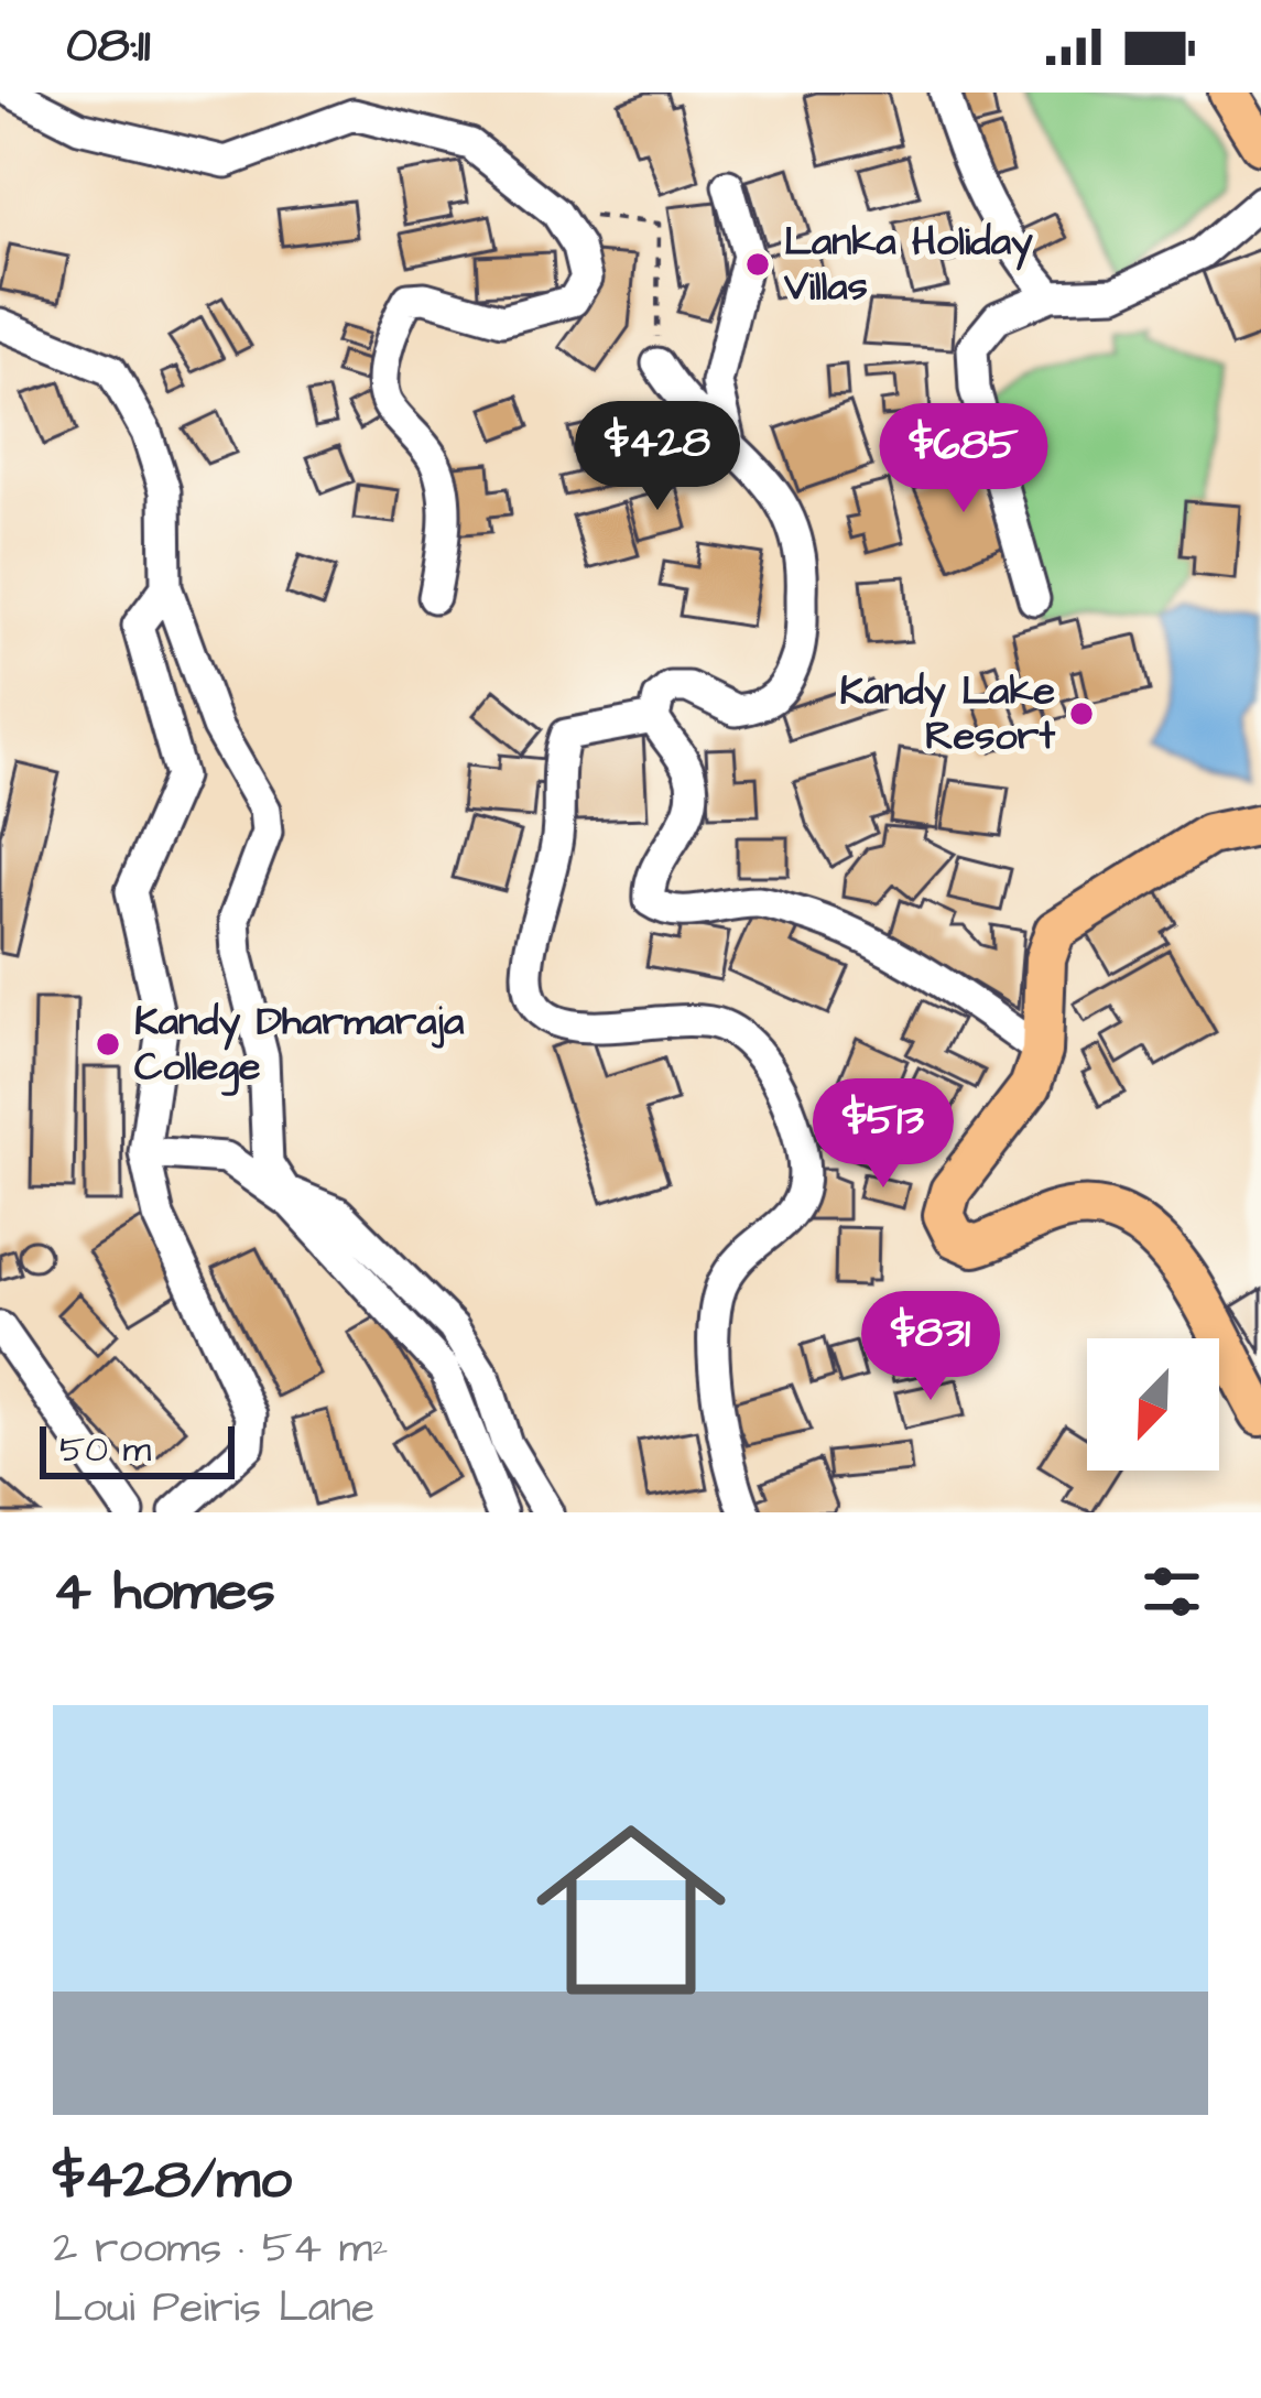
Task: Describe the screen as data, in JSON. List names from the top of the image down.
{
  "places": ["Lanka Holiday Villas", "Kandy Lake Resort", "Kandy Dharmaraja College"],
  "scale_bar": "50 m",
  "north": "bottom left",
  "page": {
    "status": "08:11",
    "price": [
      "$428",
      "$685",
      "$513",
      "$831"
    ],
    "scale": "50 m",
    "heading": "4 homes",
    "list": [
      {
        "name": "$428/mo",
        "note": "2 rooms · 54 m² · Loui Peiris Lane"
      }
    ]
  }
}
